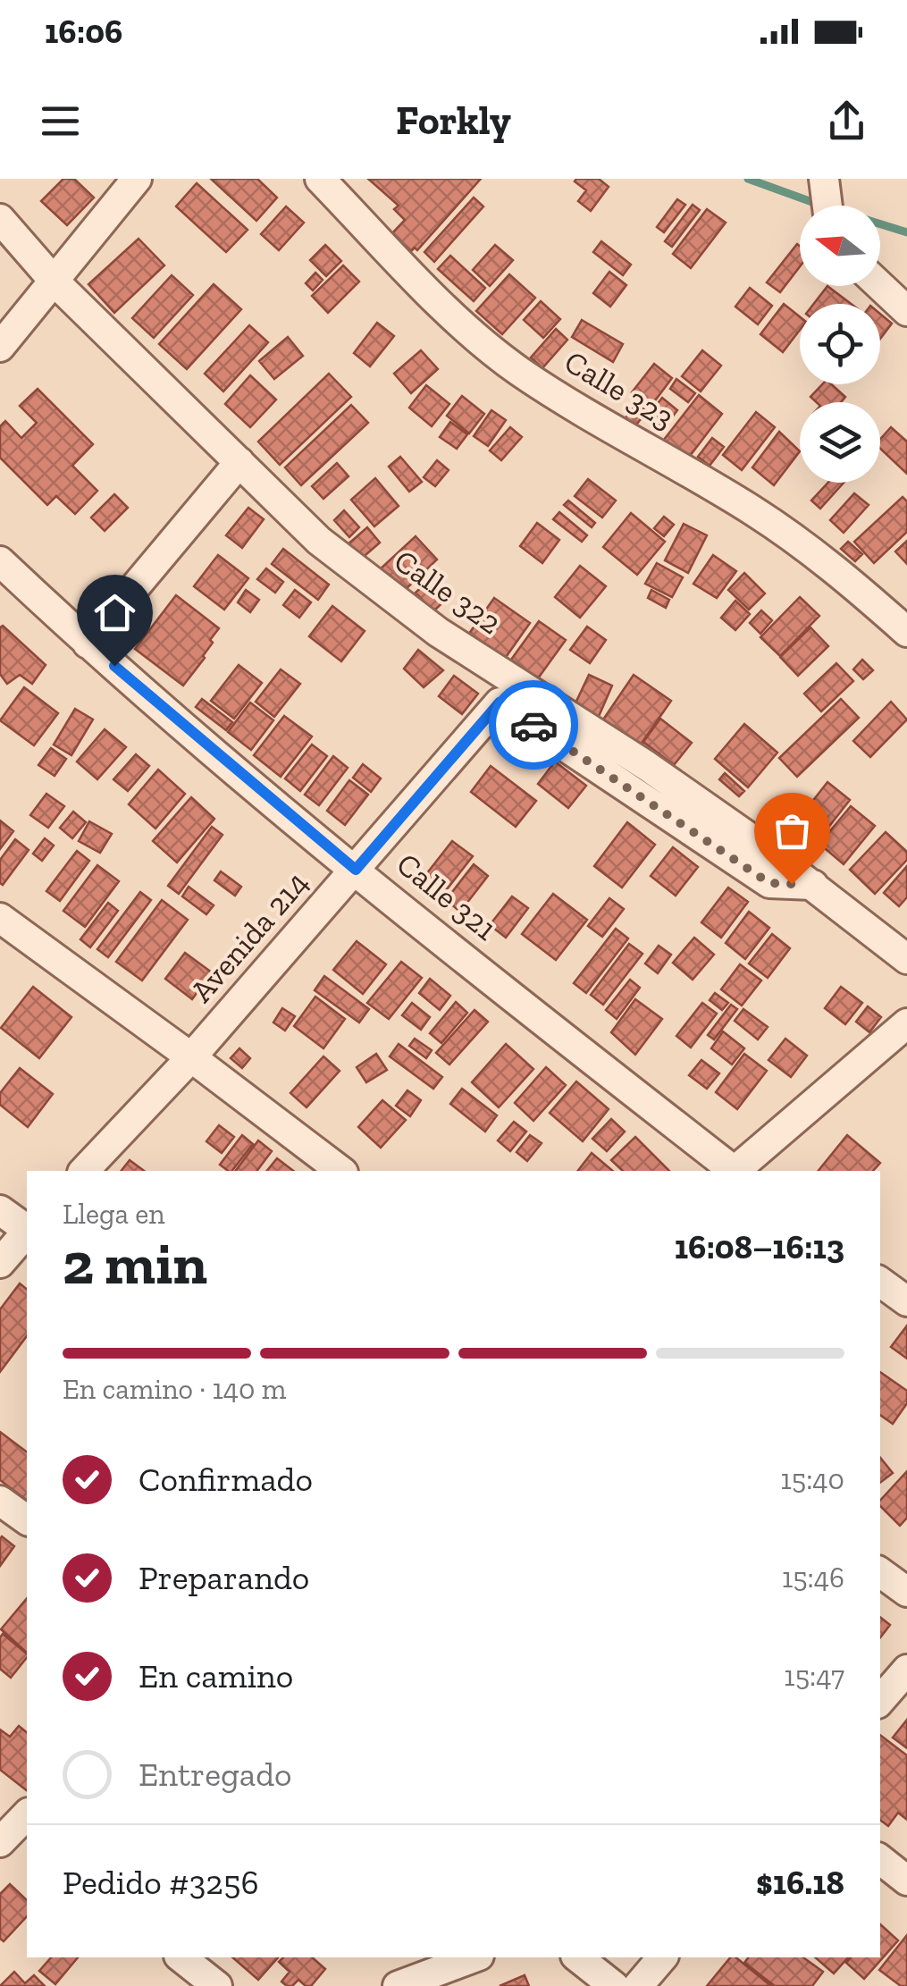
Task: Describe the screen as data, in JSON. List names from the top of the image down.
{
  "streets": {
    "street": [
      "Calle 323",
      "Calle 322",
      "Calle 321",
      "Avenida 214"
    ]
  },
  "crossings": [
    ["Calle 322", "Avenida 214"],
    ["Calle 321", "Avenida 214"]
  ],
  "north": "left",
  "page": {
    "status": "16:06",
    "header": "Forkly",
    "heading": ["2 min", "Llega en", "16:08–16:13"],
    "panel": ["Pedido #3256", "$16.18"],
    "bar": "En camino · 140 m",
    "list": [
      ["Confirmado", "15:40"],
      ["Preparando", "15:46"],
      ["En camino", "15:47"],
      "Entregado"
    ]
  }
}
